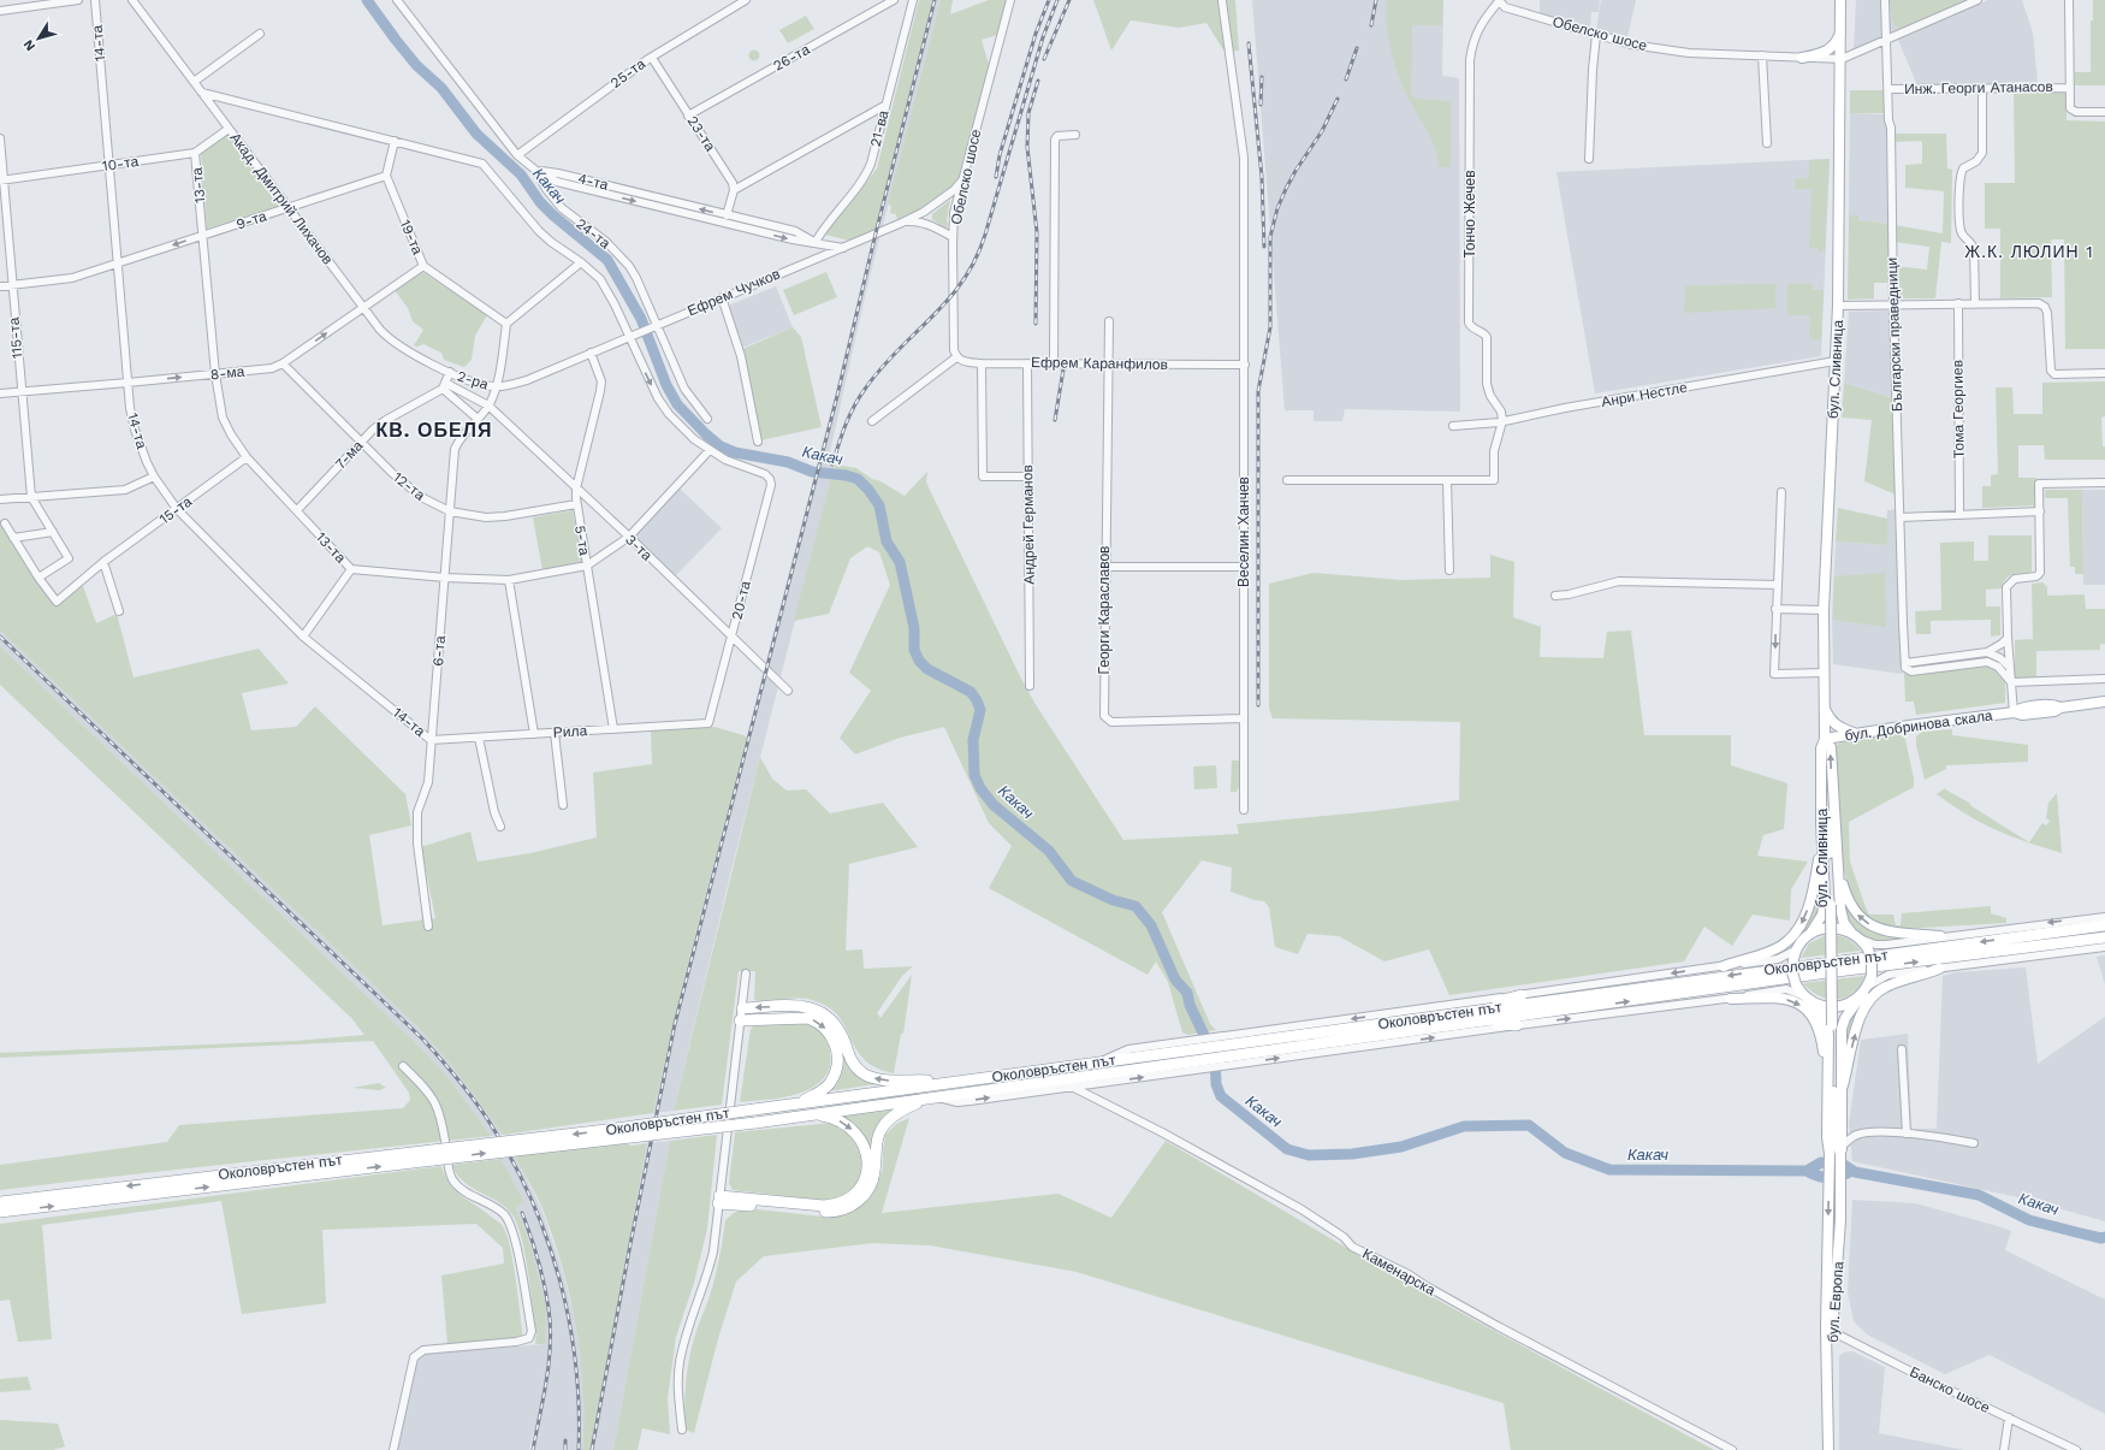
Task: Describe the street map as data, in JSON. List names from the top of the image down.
{
  "streets": {
    "highway": ["Околовръстен път"],
    "main road": ["бул. Сливница", "бул. Добринова скала", "бул. Европа"],
    "street": [
      "Обелско шосе",
      "14-та",
      "26-та",
      "25-та",
      "Инж. Георги Атанасов",
      "21-ва",
      "23-та",
      "10-та",
      "4-та",
      "13-та",
      "Акад. Дмитрий Лихачов",
      "Тончо Жечев",
      "9-та",
      "24-та",
      "19-та",
      "Ефрем Чучков",
      "Български праведници",
      "115-та",
      "Ефрем Каранфилов",
      "8-ма",
      "2-ра",
      "Анри Нестле",
      "Тома Георгиев",
      "7-ма",
      "12-та",
      "15-та",
      "Андрей Германов",
      "Веселин Ханчев",
      "5-та",
      "3-та",
      "20-та",
      "Георги Караславов",
      "6-та",
      "Рила",
      "Каменарска",
      "Банско шосе"
    ]
  },
  "crossings": [
    ["Обелско шосе", "Тончо Жечев"],
    ["Обелско шосе", "Ефрем Чучков"],
    ["Обелско шосе", "Ефрем Каранфилов"],
    ["Обелско шосе", "бул. Сливница"],
    ["14-та", "10-та"],
    ["14-та", "9-та"],
    ["14-та", "8-ма"],
    ["14-та", "15-та"],
    ["14-та", "6-та"],
    ["14-та", "Рила"],
    ["26-та", "23-та"],
    ["25-та", "23-та"],
    ["25-та", "24-та"],
    ["Инж. Георги Атанасов", "Български праведници"],
    ["21-ва", "4-та"],
    ["10-та", "13-та"],
    ["10-та", "Акад. Дмитрий Лихачов"],
    ["10-та", "115-та"],
    ["4-та", "24-та"],
    ["4-та", "Ефрем Чучков"],
    ["13-та", "9-та"],
    ["13-та", "24-та"],
    ["13-та", "8-ма"],
    ["13-та", "7-ма"],
    ["13-та", "15-та"],
    ["13-та", "5-та"],
    ["13-та", "3-та"],
    ["13-та", "6-та"],
    ["Акад. Дмитрий Лихачов", "9-та"],
    ["Акад. Дмитрий Лихачов", "8-ма"],
    ["Акад. Дмитрий Лихачов", "2-ра"],
    ["Тончо Жечев", "Анри Нестле"],
    ["9-та", "19-та"],
    ["9-та", "115-та"],
    ["24-та", "Ефрем Чучков"],
    ["24-та", "20-та"],
    ["19-та", "8-ма"],
    ["19-та", "6-та"],
    ["Ефрем Чучков", "2-ра"],
    ["Ефрем Чучков", "5-та"],
    ["Ефрем Чучков", "6-та"],
    ["115-та", "8-ма"],
    ["Ефрем Каранфилов", "Андрей Германов"],
    ["Ефрем Каранфилов", "Веселин Ханчев"],
    ["Ефрем Каранфилов", "Георги Караславов"],
    ["бул. Сливница", "Анри Нестле"],
    ["бул. Сливница", "бул. Добринова скала"],
    ["бул. Сливница", "Околовръстен път"],
    ["бул. Сливница", "бул. Европа"],
    ["8-ма", "12-та"],
    ["2-ра", "6-та"],
    ["7-ма", "12-та"],
    ["12-та", "5-та"],
    ["12-та", "6-та"],
    ["Веселин Ханчев", "Георги Караславов"],
    ["5-та", "3-та"],
    ["5-та", "Рила"],
    ["3-та", "20-та"],
    ["3-та", "6-та"],
    ["20-та", "Рила"],
    ["6-та", "Рила"],
    ["Околовръстен път", "бул. Европа"],
    ["бул. Европа", "Банско шосе"]
  ],
  "one_way": ["8-ма"],
  "districts": ["Ж.К. ЛЮЛИН 1", "КВ. ОБЕЛЯ"],
  "water": ["Какач"],
  "north": "bottom left"
}
